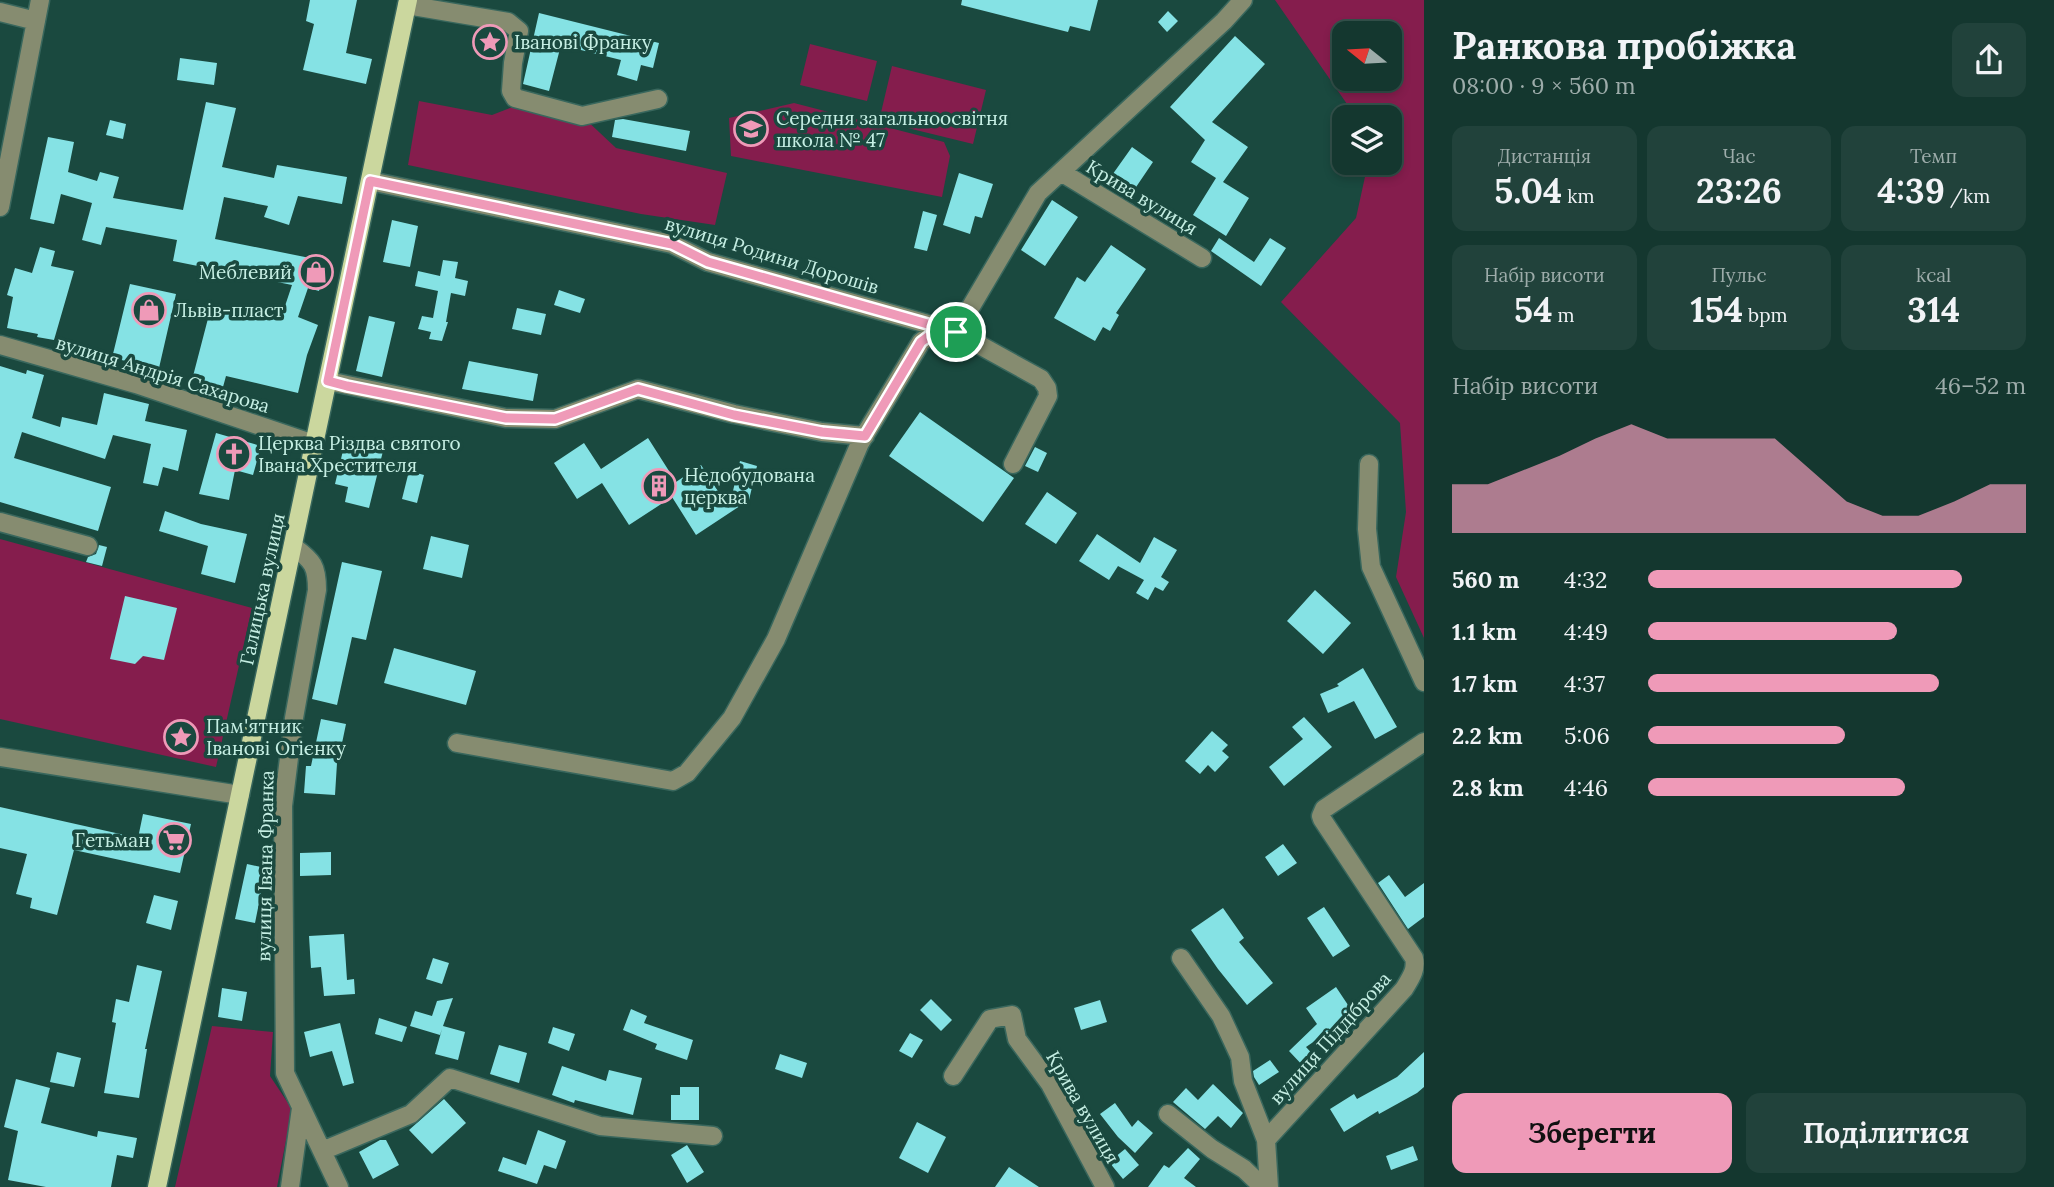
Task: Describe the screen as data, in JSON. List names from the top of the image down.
{
  "streets": {
    "main road": ["Галицька вулиця"],
    "street": [
      "Крива вулиця",
      "вулиця Родини Дорошів",
      "вулиця Андрія Сахарова",
      "вулиця Івана Франка",
      "вулиця Піддіброва"
    ]
  },
  "crossings": [
    ["вулиця Родини Дорошів", "Галицька вулиця"],
    ["вулиця Андрія Сахарова", "Галицька вулиця"],
    ["Галицька вулиця", "вулиця Івана Франка"]
  ],
  "places": {
    "place": ["Іванові Франку", "Пам'ятник Іванові Огієнку"],
    "school or university": ["Середня загальноосвітня школа № 47"],
    "shop": ["Меблевий", "Львів-пласт"],
    "church": ["Церква Різдва святого Івана Хрестителя"],
    "building": ["Недобудована церква"],
    "supermarket": ["Гетьман"]
  },
  "north": "left",
  "page": {
    "heading": ["Ранкова пробіжка", "08:00 · 9 × 560 m"],
    "stats": [
      ["Дистанція", "5.04 km"],
      ["Час", "23:26"],
      ["Темп", "4:39 /km"],
      ["Набір висоти", "54 m"],
      ["Пульс", "154 bpm"],
      ["kcal", "314"]
    ],
    "chart": ["Набір висоти", "46–52 m"],
    "list": [
      {
        "name": "560 m",
        "note": "4:32"
      },
      {
        "name": "1.1 km",
        "note": "4:49"
      },
      {
        "name": "1.7 km",
        "note": "4:37"
      },
      {
        "name": "2.2 km",
        "note": "5:06"
      },
      {
        "name": "2.8 km",
        "note": "4:46"
      }
    ],
    "buttons": ["Зберегти", "Поділитися"]
  }
}
